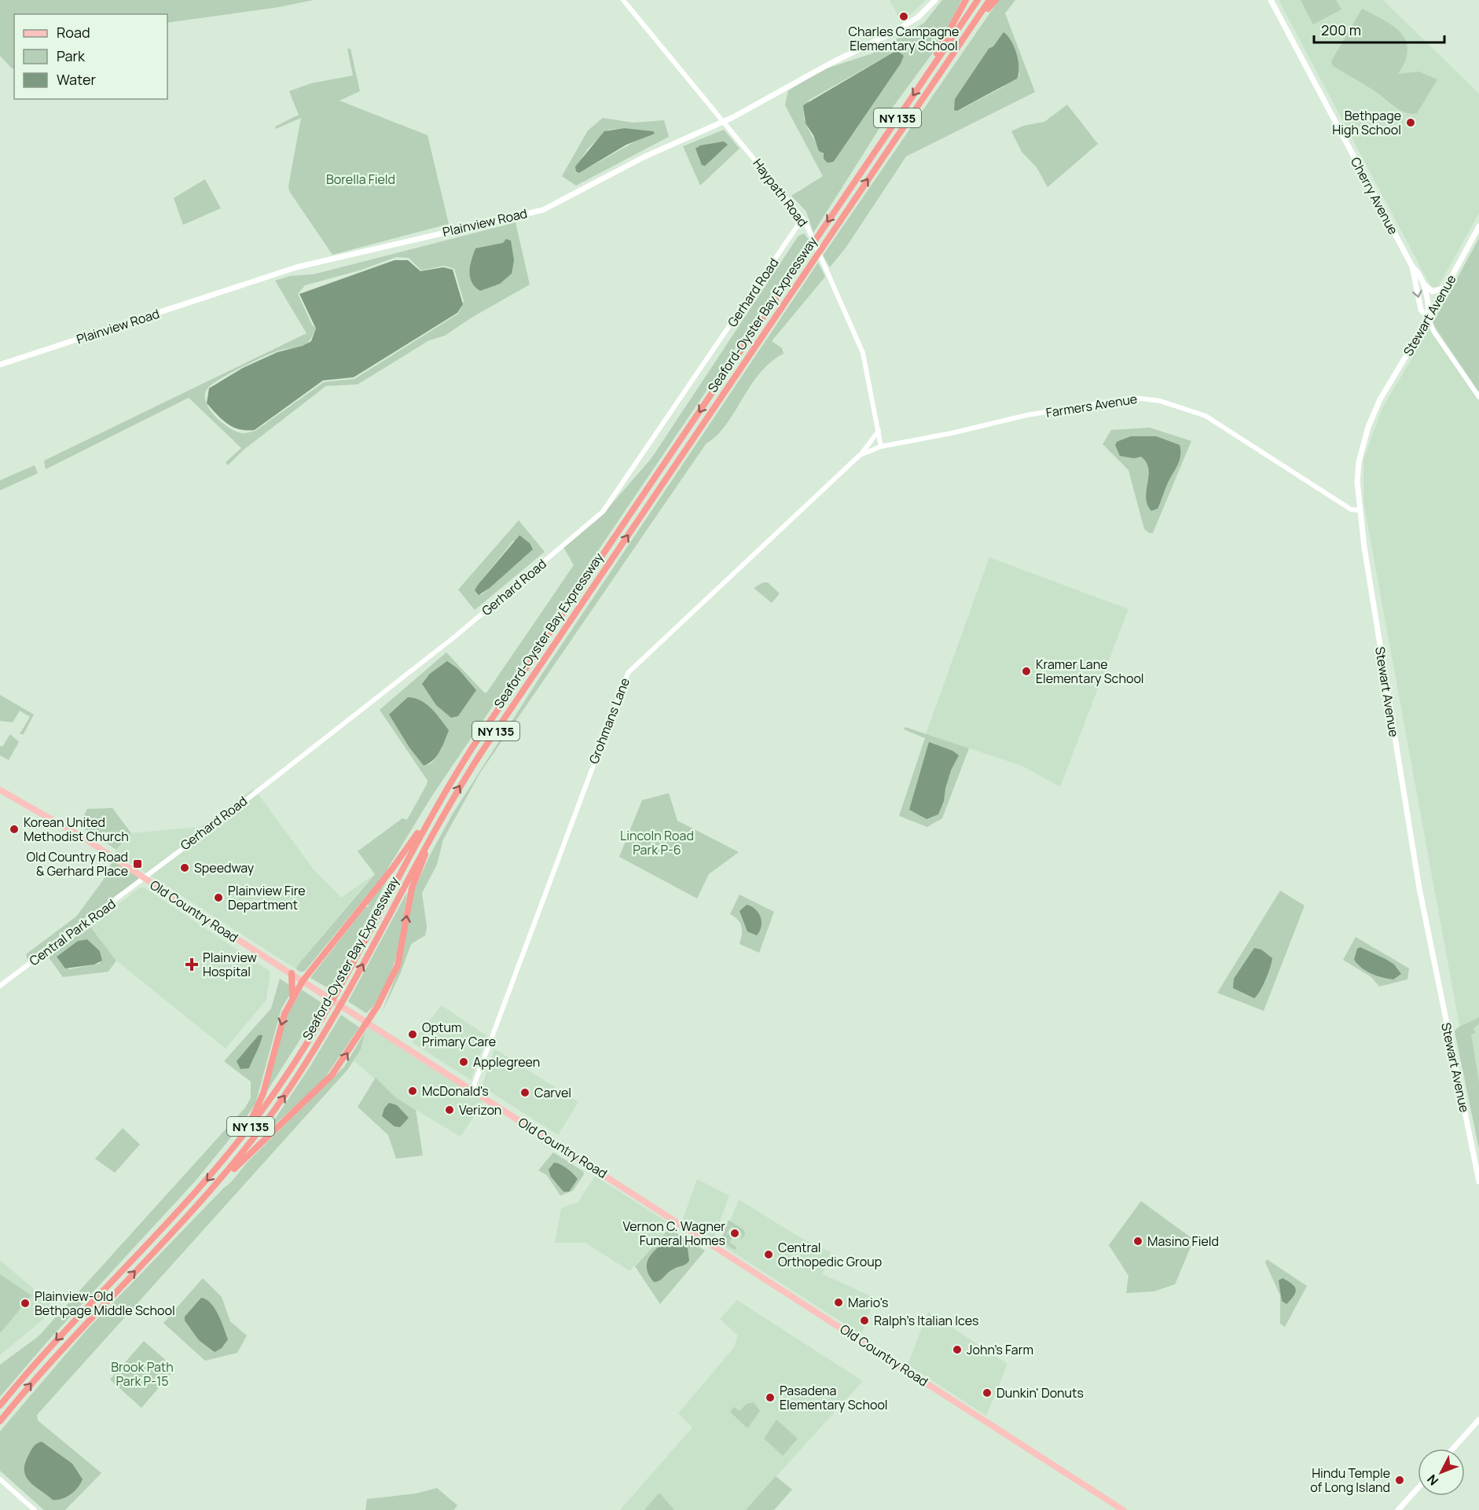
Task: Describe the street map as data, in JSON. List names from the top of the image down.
{
  "streets": {
    "highway": ["NY 135", "Seaford-Oyster Bay Expressway"],
    "main road": [
      "Cherry Avenue",
      "Plainview Road",
      "Stewart Avenue",
      "Old Country Road"
    ],
    "street": [
      "Haypath Road",
      "Gerhard Road",
      "Farmers Avenue",
      "Grohmans Lane",
      "Central Park Road"
    ]
  },
  "crossings": [
    ["Haypath Road", "Plainview Road"],
    ["Haypath Road", "Gerhard Road"],
    ["Haypath Road", "Farmers Avenue"],
    ["Haypath Road", "Grohmans Lane"],
    ["Cherry Avenue", "Stewart Avenue"],
    ["Gerhard Road", "Old Country Road"],
    ["Gerhard Road", "Central Park Road"],
    ["Stewart Avenue", "Farmers Avenue"],
    ["Farmers Avenue", "Grohmans Lane"],
    ["Grohmans Lane", "Old Country Road"],
    ["Old Country Road", "Central Park Road"]
  ],
  "parks": ["Borella Field", "Lincoln Road Park P-6", "Brook Path Park P-15"],
  "places": {
    "other": [
      "Charles Campagne Elementary School",
      "Bethpage High School",
      "Kramer Lane Elementary School",
      "Korean United Methodist Church",
      "Speedway",
      "Plainview Fire Department",
      "Optum Primary Care",
      "Applegreen",
      "McDonald's",
      "Carvel",
      "Verizon",
      "Vernon C. Wagner Funeral Homes",
      "Masino Field",
      "Central Orthopedic Group",
      "Mario's",
      "Plainview-Old Bethpage Middle School",
      "Ralph's Italian Ices",
      "John's Farm",
      "Dunkin' Donuts",
      "Pasadena Elementary School",
      "Hindu Temple of Long Island"
    ],
    "transit": ["Old Country Road & Gerhard Place"],
    "health": ["Plainview Hospital"]
  },
  "legend": ["Road", "Park", "Water"],
  "scale_bar": "200 m",
  "north": "bottom left"
}
